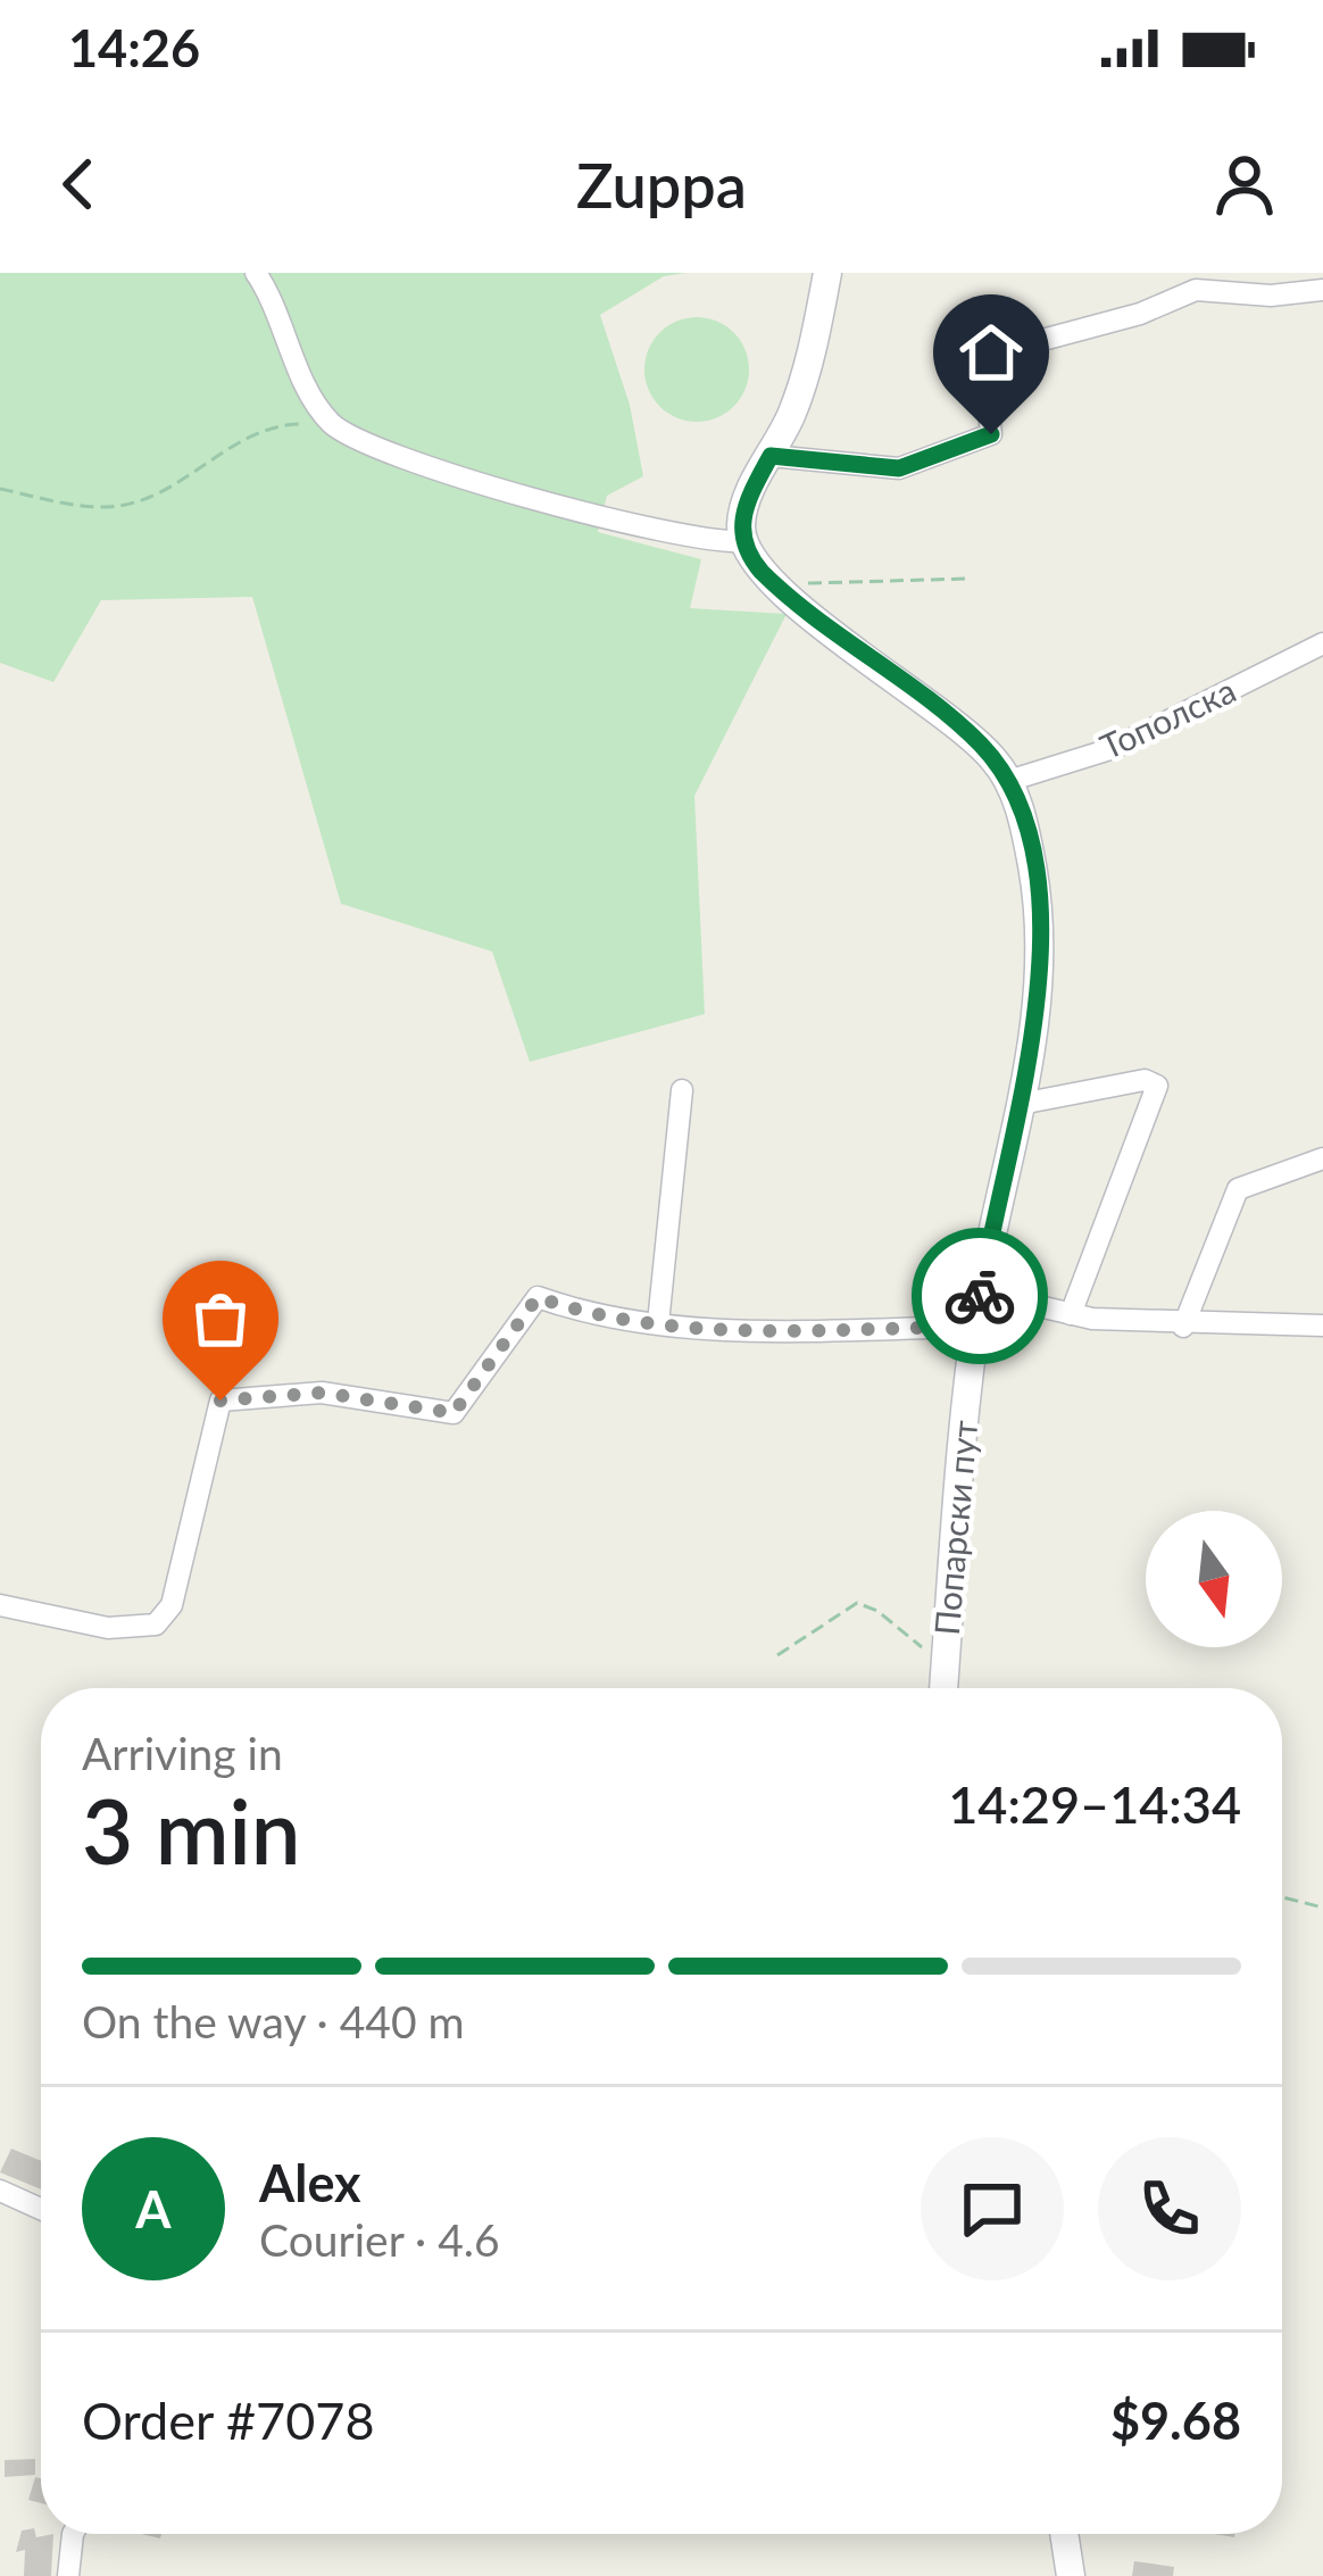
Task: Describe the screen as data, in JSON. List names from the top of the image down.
{
  "streets": {
    "street": ["Тополска", "Попарски пут"]
  },
  "crossings": [
    ["Тополска", "Попарски пут"]
  ],
  "north": "bottom",
  "page": {
    "status": "14:26",
    "header": "Zuppa",
    "heading": ["3 min", "Arriving in", "14:29–14:34"],
    "panel": [
      "Alex",
      "Courier · 4.6",
      "Order #7078",
      "$9.68"
    ],
    "bar": "On the way · 440 m",
    "round": "A"
  }
}
